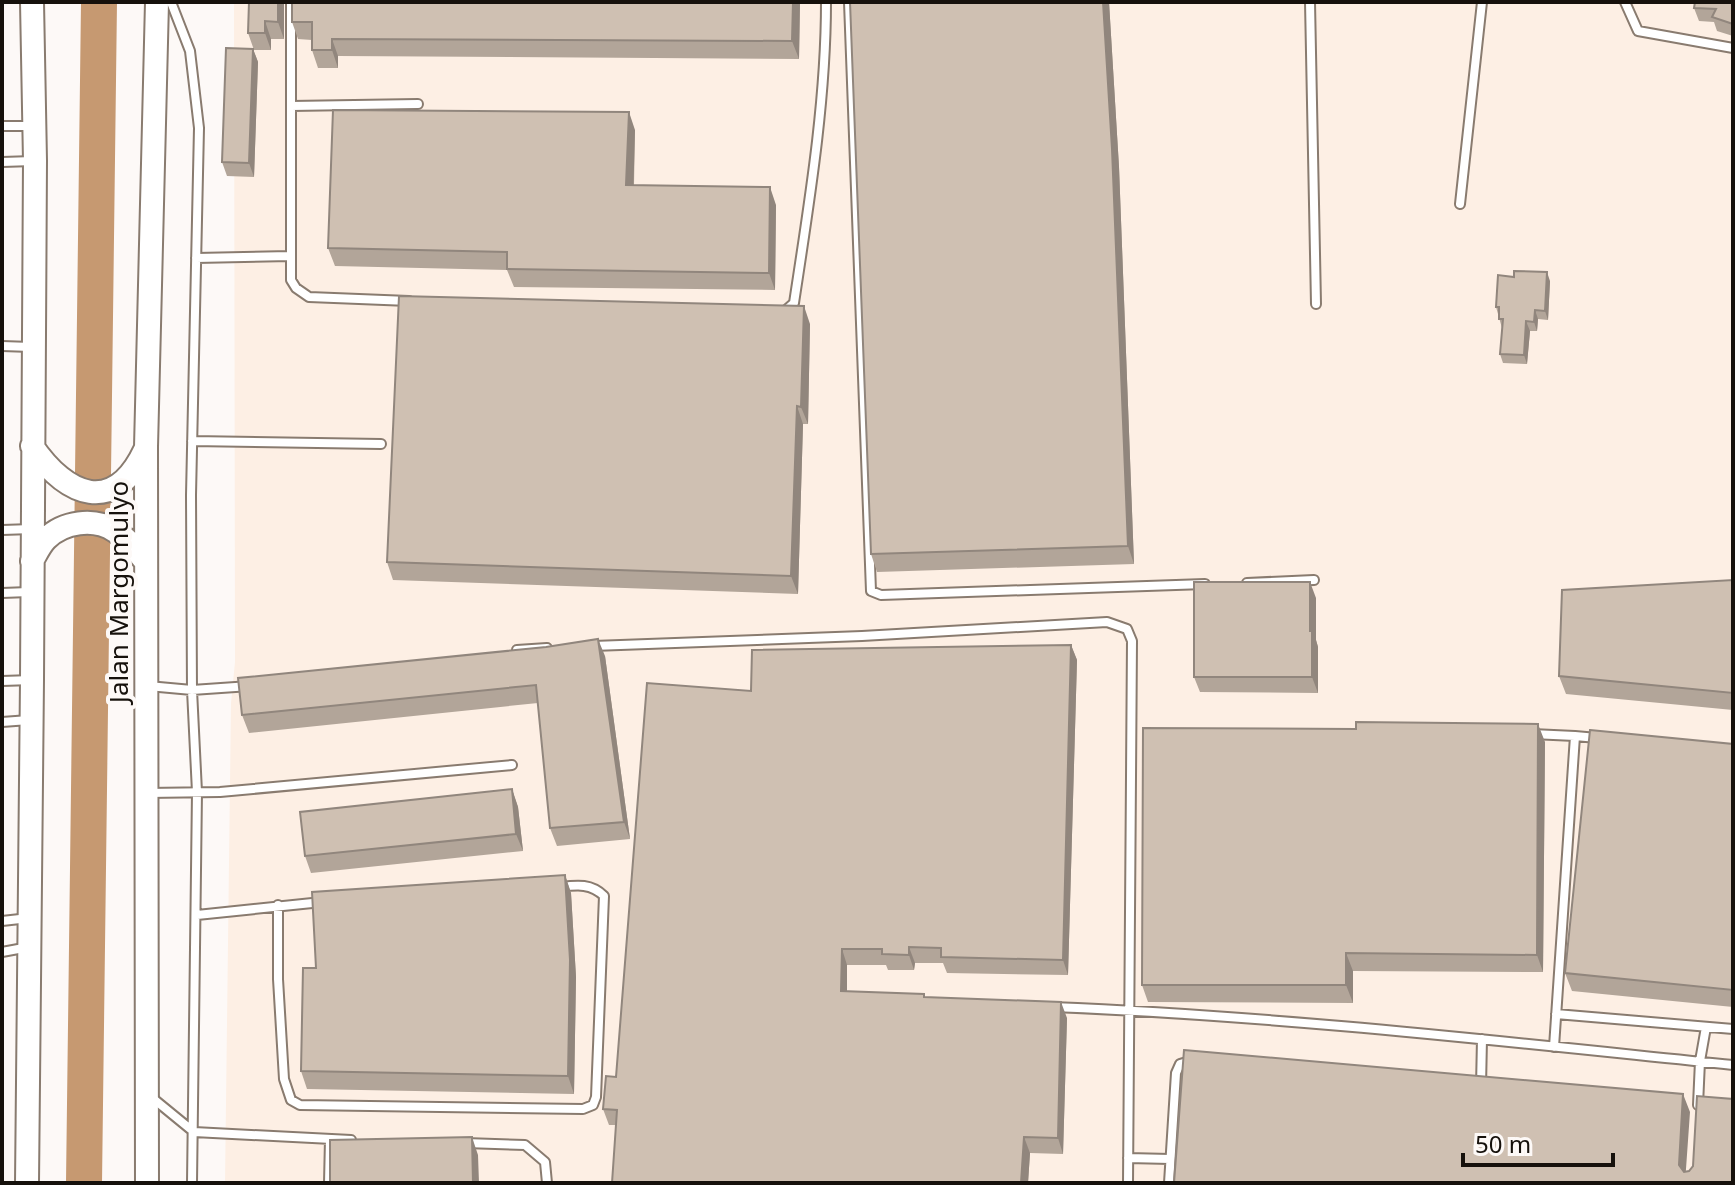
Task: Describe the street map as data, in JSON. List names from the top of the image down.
{
  "streets": {
    "main road": ["Jalan Margomulyo"]
  },
  "scale_bar": "50 m"
}
